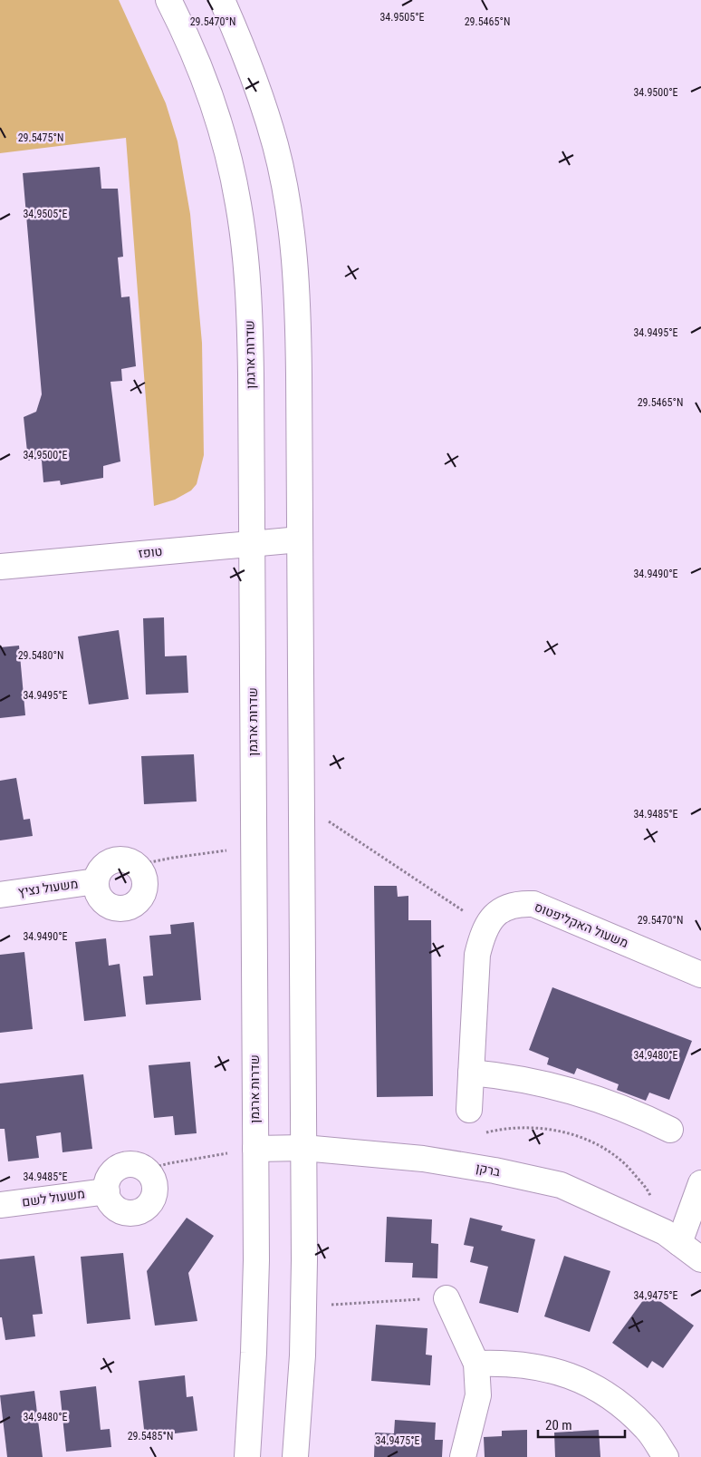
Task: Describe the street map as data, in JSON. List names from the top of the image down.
{
  "streets": {
    "street": [
      "שדרות ארגמן",
      "טופז",
      "משעול נציץ",
      "משעול האקליפטוס",
      "ברקן",
      "משעול לשם"
    ]
  },
  "crossings": [
    ["שדרות ארגמן", "טופז"],
    ["שדרות ארגמן", "ברקן"]
  ],
  "scale_bar": "20 m",
  "coordinates": [
    "34.9505°E",
    "29.5470°N",
    "29.5465°N",
    "34.9500°E",
    "29.5475°N",
    "34.9495°E",
    "34.9490°E",
    "29.5480°N",
    "34.9485°E",
    "34.9480°E",
    "34.9475°E",
    "29.5485°N"
  ]
}
